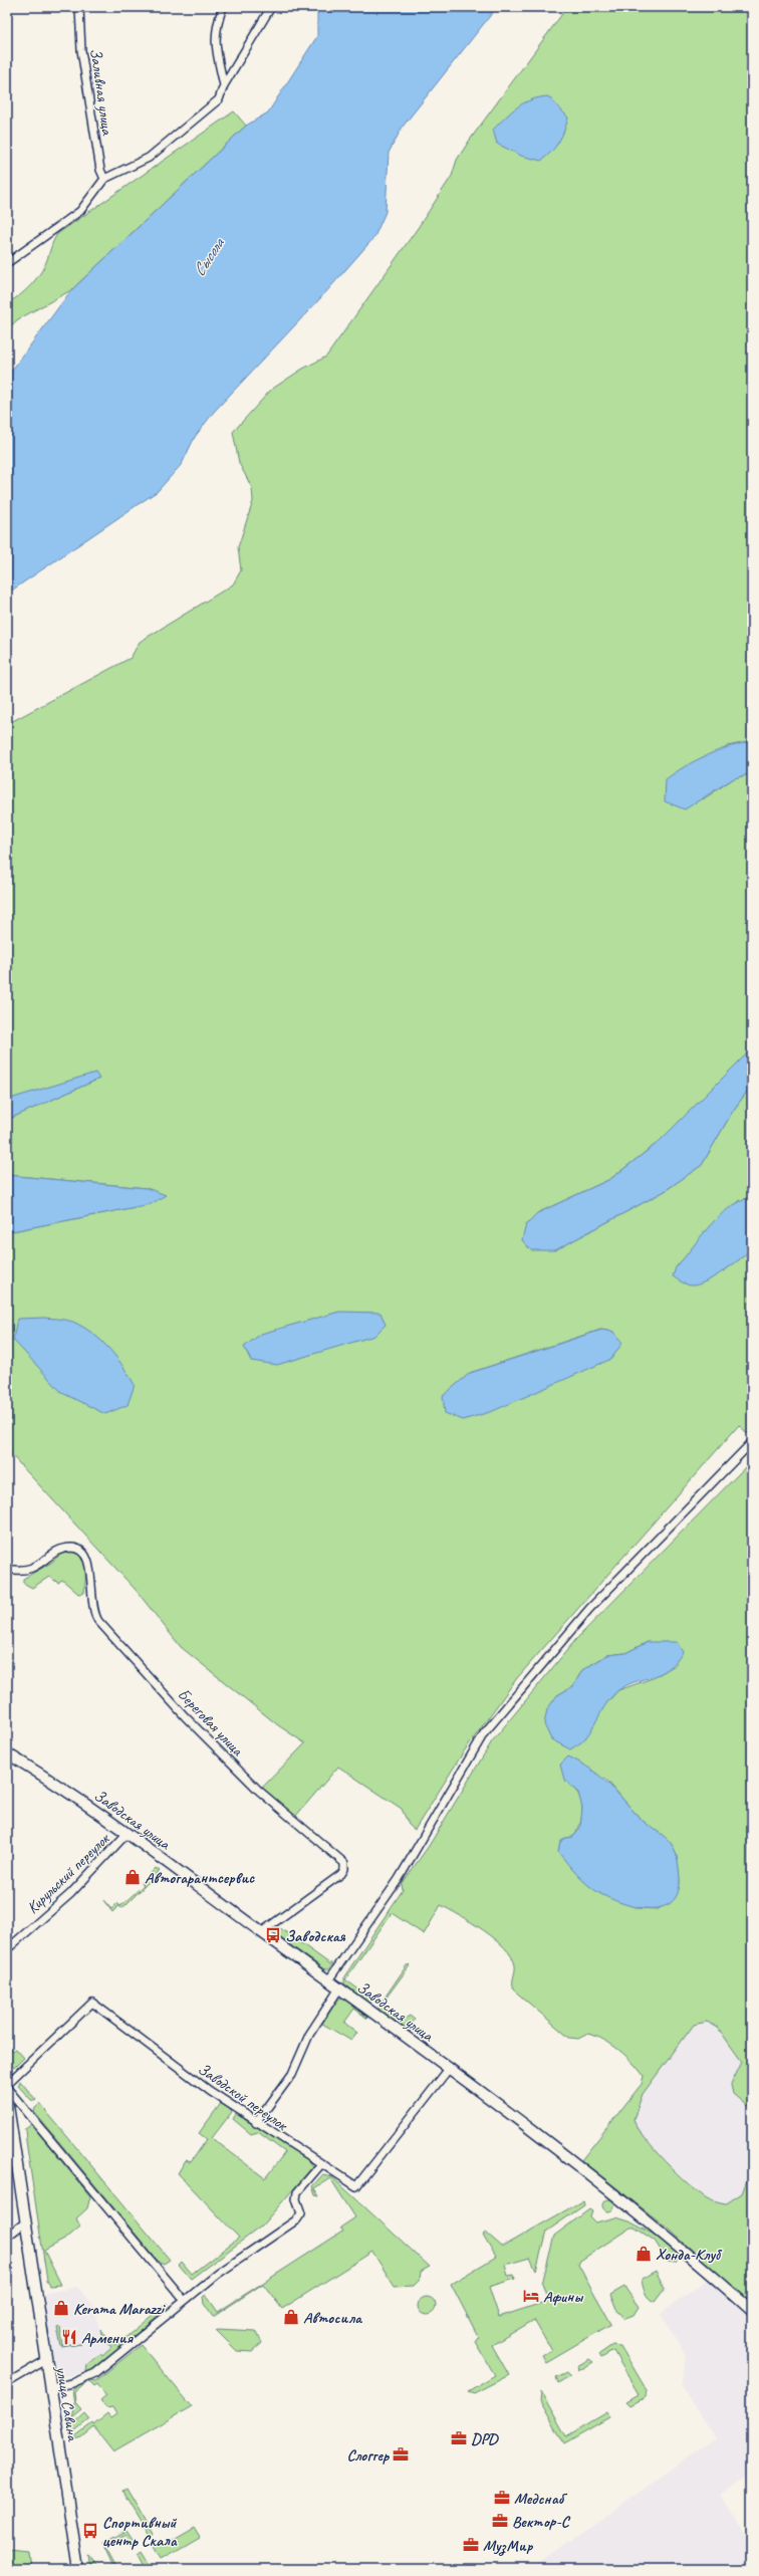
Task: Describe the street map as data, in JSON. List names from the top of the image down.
{
  "streets": {
    "street": [
      "Заливная улица",
      "Береговая улица",
      "Заводская улица",
      "Кирульский переулок",
      "Заводской переулок",
      "улица Савина"
    ]
  },
  "crossings": [
    ["Береговая улица", "Заводская улица"],
    ["Заводская улица", "Кирульский переулок"],
    ["Заводская улица", "Заводской переулок"]
  ],
  "water": ["Сысола"],
  "places": {
    "shop": [
      "Автогарантсервис",
      "Хонда-Клуб",
      "Kerama Marazzi",
      "Автосила"
    ],
    "bus stop": ["Заводская", "Спортивный центр Скала"],
    "hotel": ["Афины"],
    "restaurant": ["Армения"],
    "office": [
      "DPD",
      "Слоггер",
      "Медснаб",
      "Вектор-С",
      "МузМир"
    ]
  }
}
